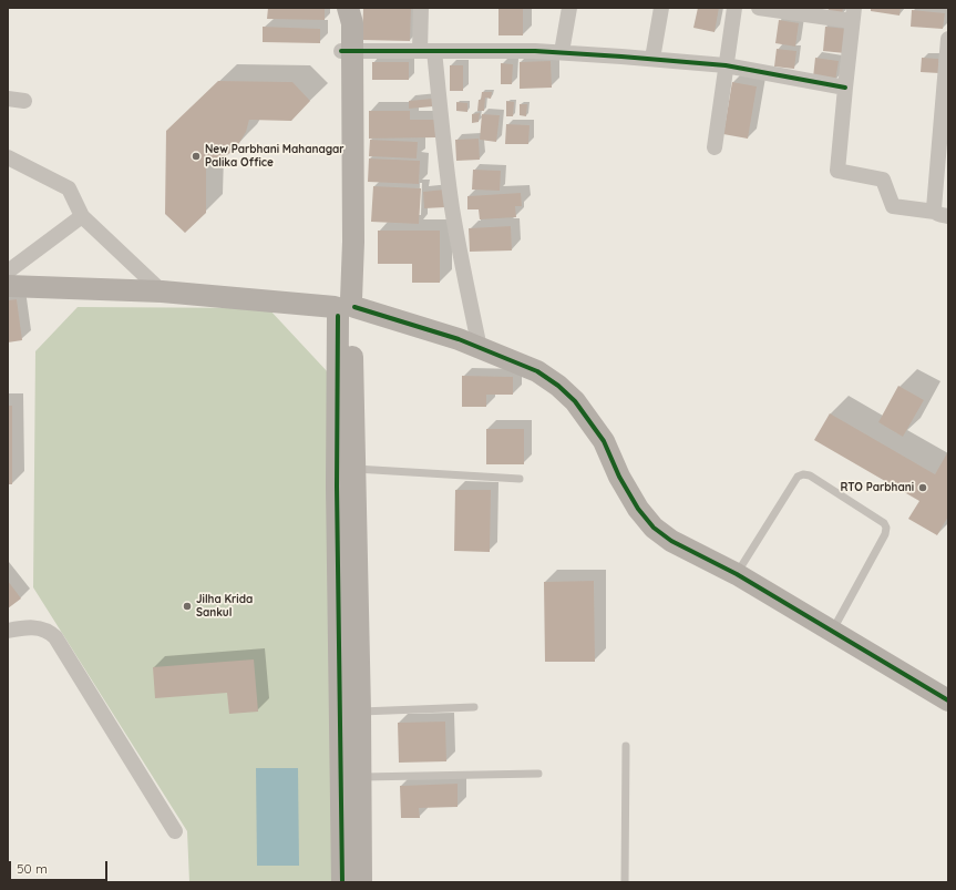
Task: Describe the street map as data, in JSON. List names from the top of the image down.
{
  "places": ["New Parbhani Mahanagar Palika Office", "RTO Parbhani", "Jilha Krida Sankul"],
  "scale_bar": "50 m"
}
